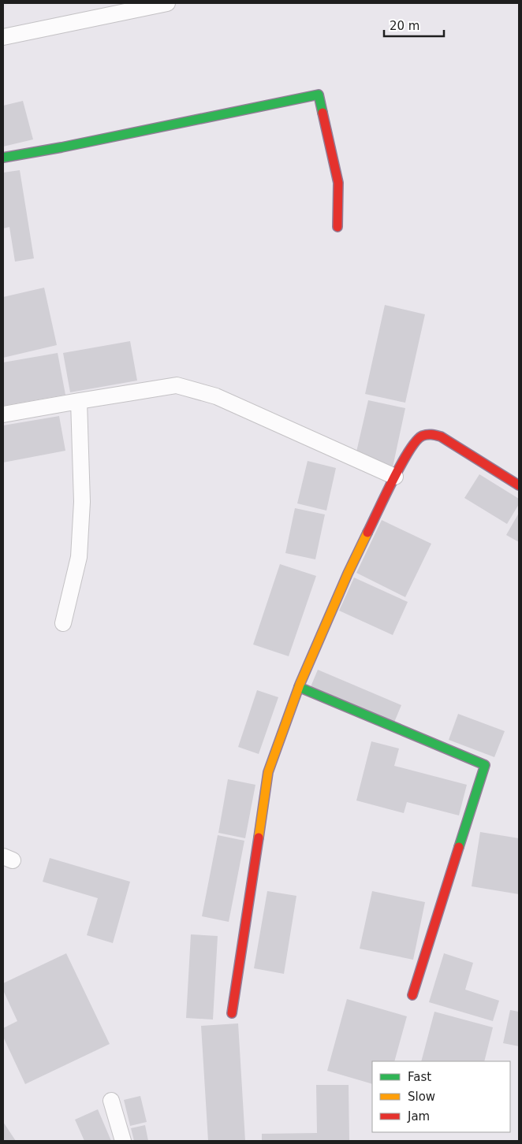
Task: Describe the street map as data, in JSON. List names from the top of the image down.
{
  "legend": ["Fast", "Slow", "Jam"],
  "scale_bar": "20 m"
}
